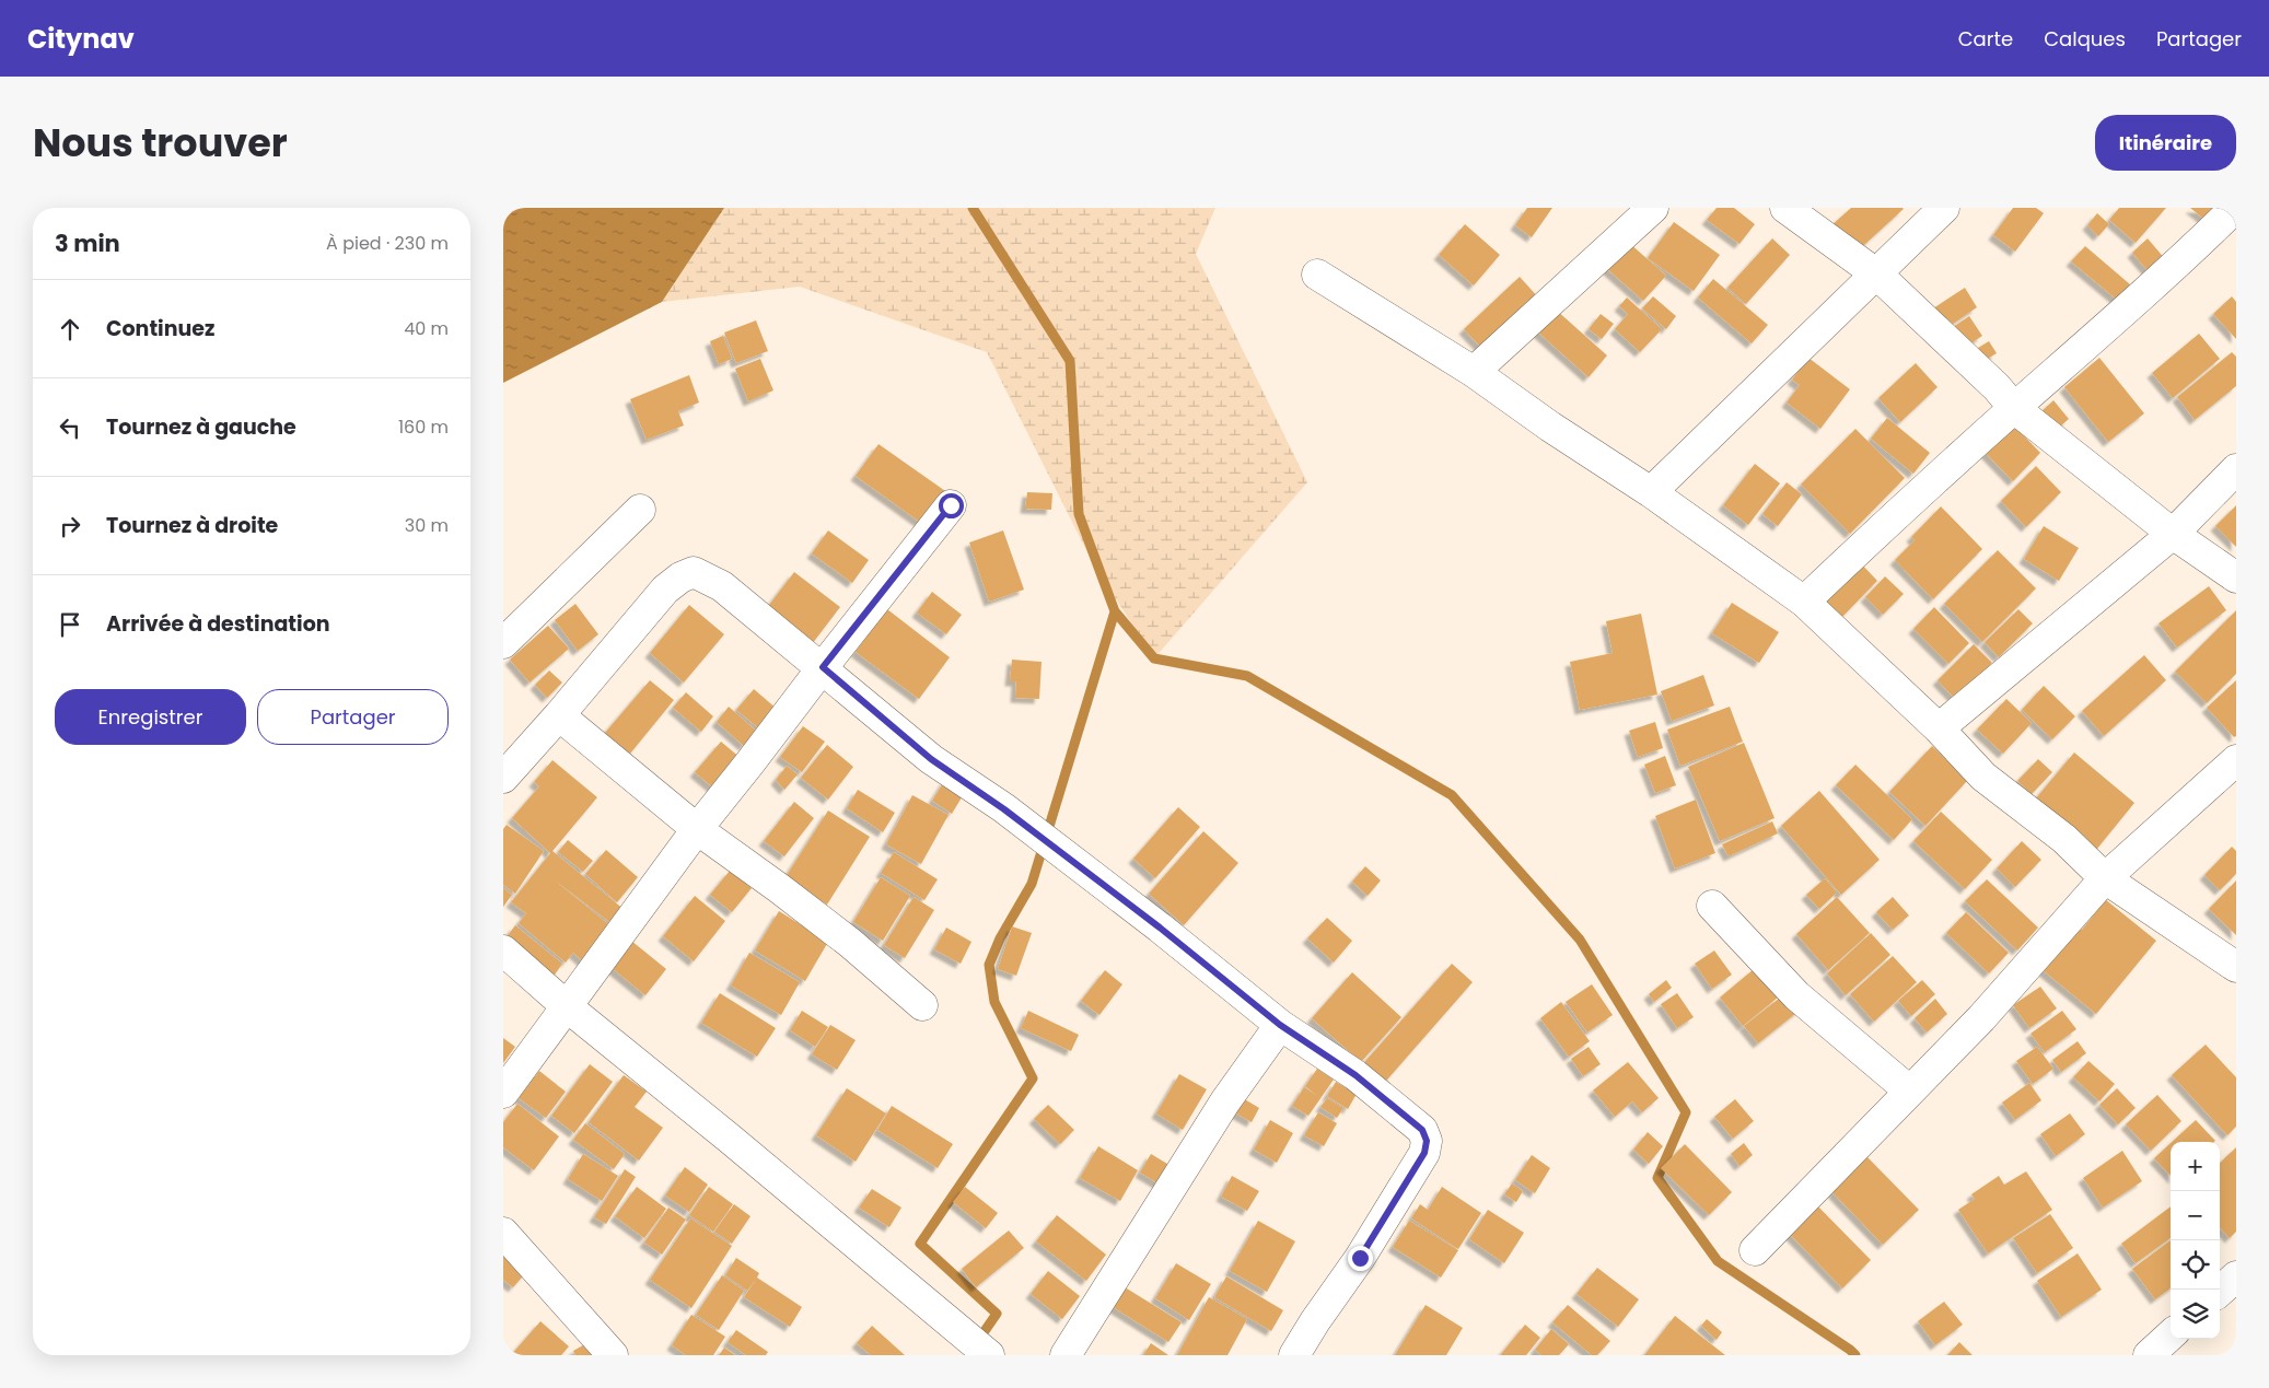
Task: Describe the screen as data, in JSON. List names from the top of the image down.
{
  "page": {
    "header": "Citynav",
    "nav": ["Carte", "Calques", "Partager"],
    "title": "Nous trouver",
    "buttons": [
      "Itinéraire",
      ["Enregistrer", "Partager"]
    ],
    "heading": ["3 min", "À pied · 230 m"],
    "list": [
      ["Continuez", "40 m"],
      ["Tournez à gauche", "160 m"],
      ["Tournez à droite", "30 m"],
      "Arrivée à destination"
    ],
    "map_buttons": ["+", "−"]
  }
}
